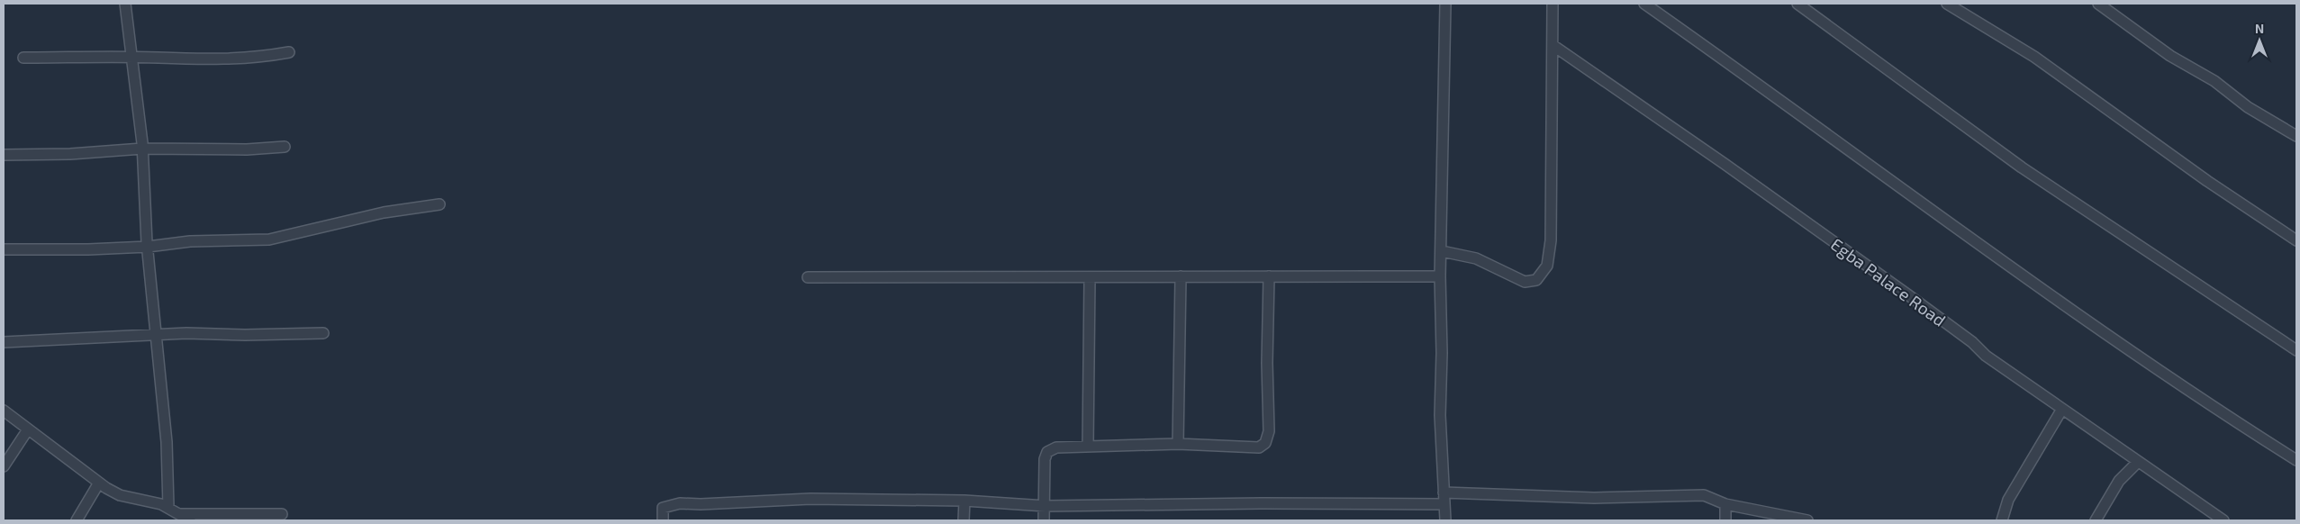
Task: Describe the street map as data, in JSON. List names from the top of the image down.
{
  "streets": {
    "street": ["Egba Palace Road"]
  },
  "north": "top"
}
